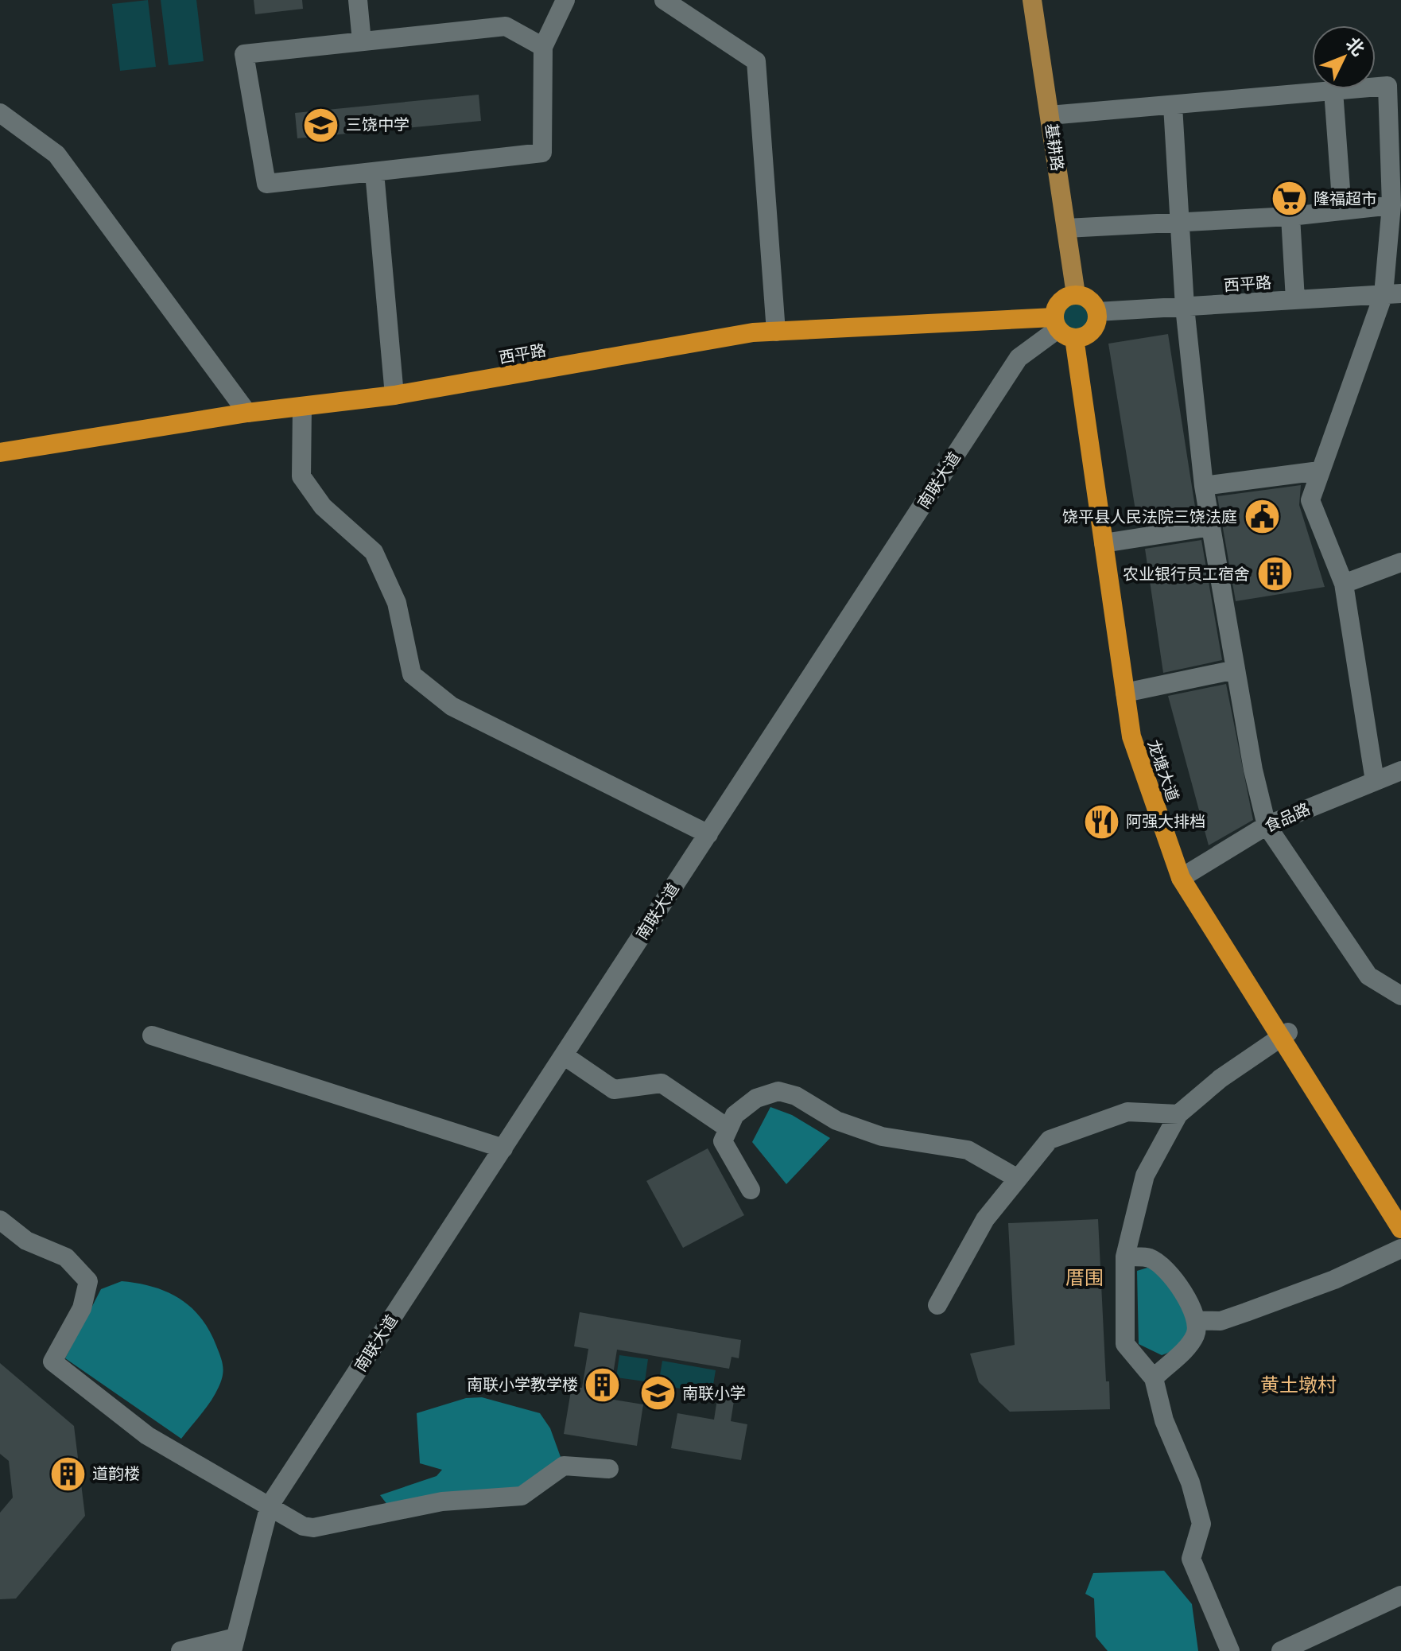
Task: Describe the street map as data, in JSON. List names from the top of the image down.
{
  "streets": {
    "highway": ["西平路", "龙塘大道"],
    "main road": ["基耕路"],
    "street": ["南联大道", "食品路"]
  },
  "crossings": [
    ["基耕路", "西平路"],
    ["基耕路", "南联大道"],
    ["基耕路", "龙塘大道"],
    ["西平路", "南联大道"],
    ["西平路", "龙塘大道"],
    ["南联大道", "龙塘大道"],
    ["龙塘大道", "食品路"]
  ],
  "districts": ["厝围", "黄土墩村"],
  "places": {
    "school or university": ["三饶中学", "南联小学"],
    "supermarket": ["隆福超市"],
    "public building": ["饶平县人民法院三饶法庭"],
    "building": ["农业银行员工宿舍", "南联小学教学楼", "道韵楼"],
    "restaurant": ["阿强大排档"]
  },
  "north": "top right"
}
